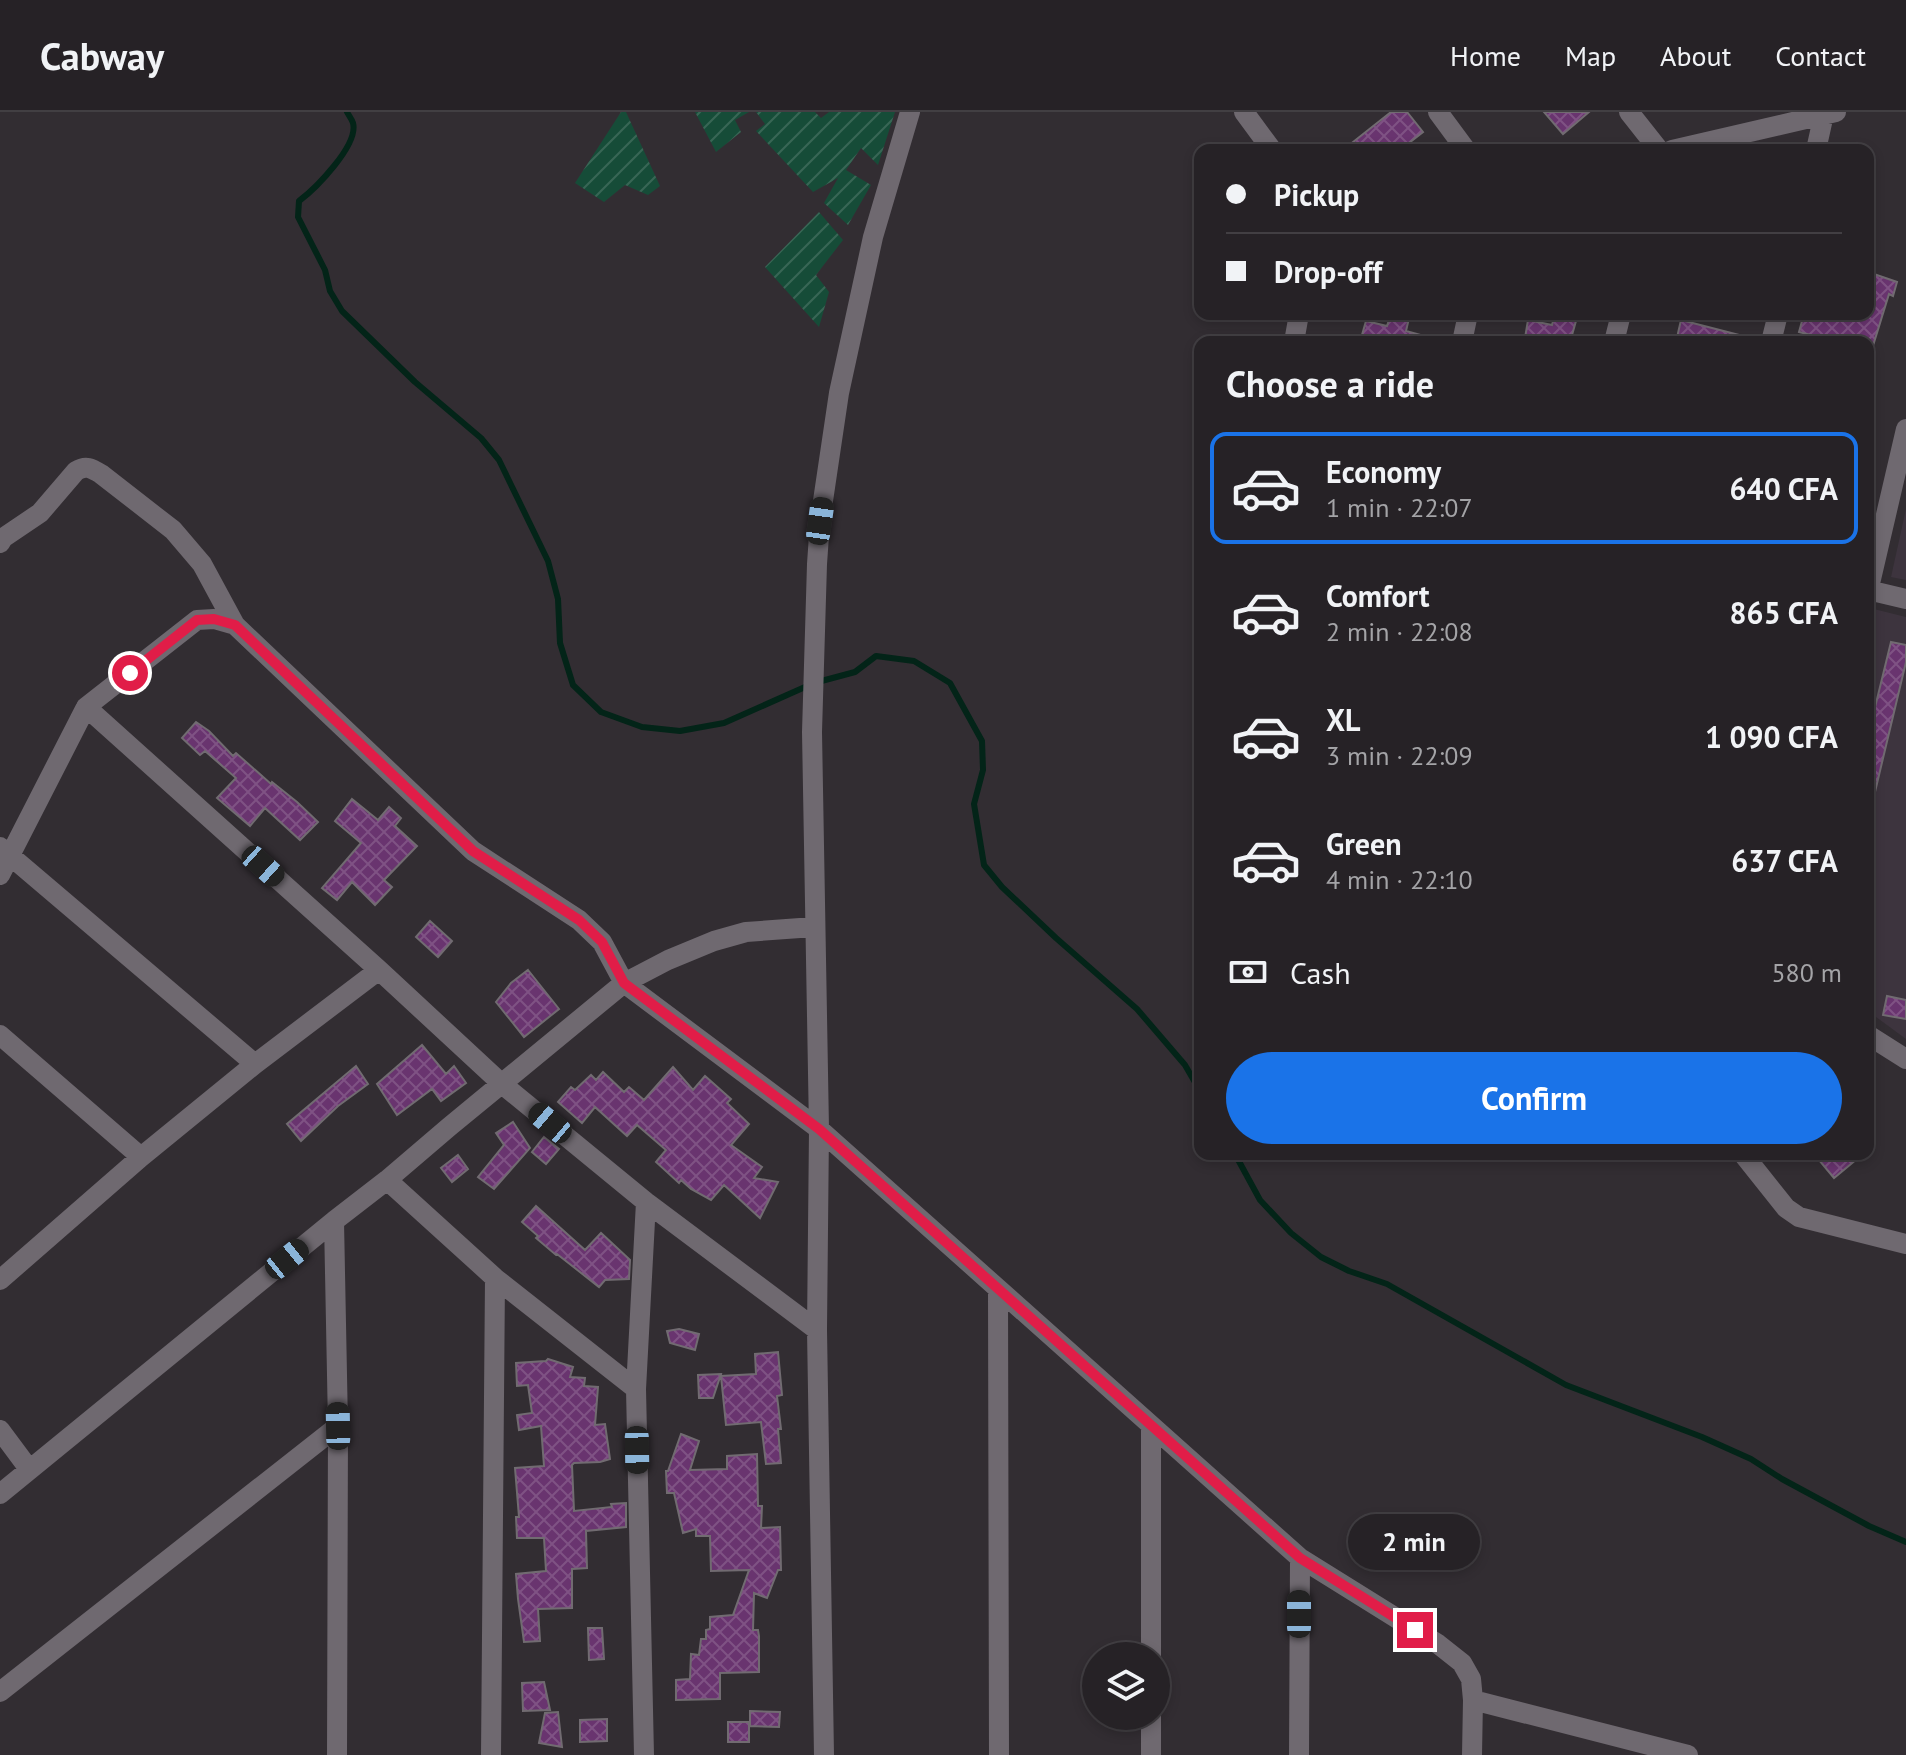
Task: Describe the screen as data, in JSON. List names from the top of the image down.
{
  "page": {
    "header": "Cabway",
    "nav": [
      "Home",
      "Map",
      "About",
      "Contact"
    ],
    "banner": ["Pickup", "Drop-off"],
    "heading": "Choose a ride",
    "list": [
      {
        "name": "Economy",
        "note": "1 min · 22:07",
        "value": "640 CFA"
      },
      {
        "name": "Comfort",
        "note": "2 min · 22:08",
        "value": "865 CFA"
      },
      {
        "name": "XL",
        "note": "3 min · 22:09",
        "value": "1 090 CFA"
      },
      {
        "name": "Green",
        "note": "4 min · 22:10",
        "value": "637 CFA"
      }
    ],
    "pay": ["Cash", "580 m"],
    "buttons": "Confirm",
    "bubble": "2 min"
  }
}
